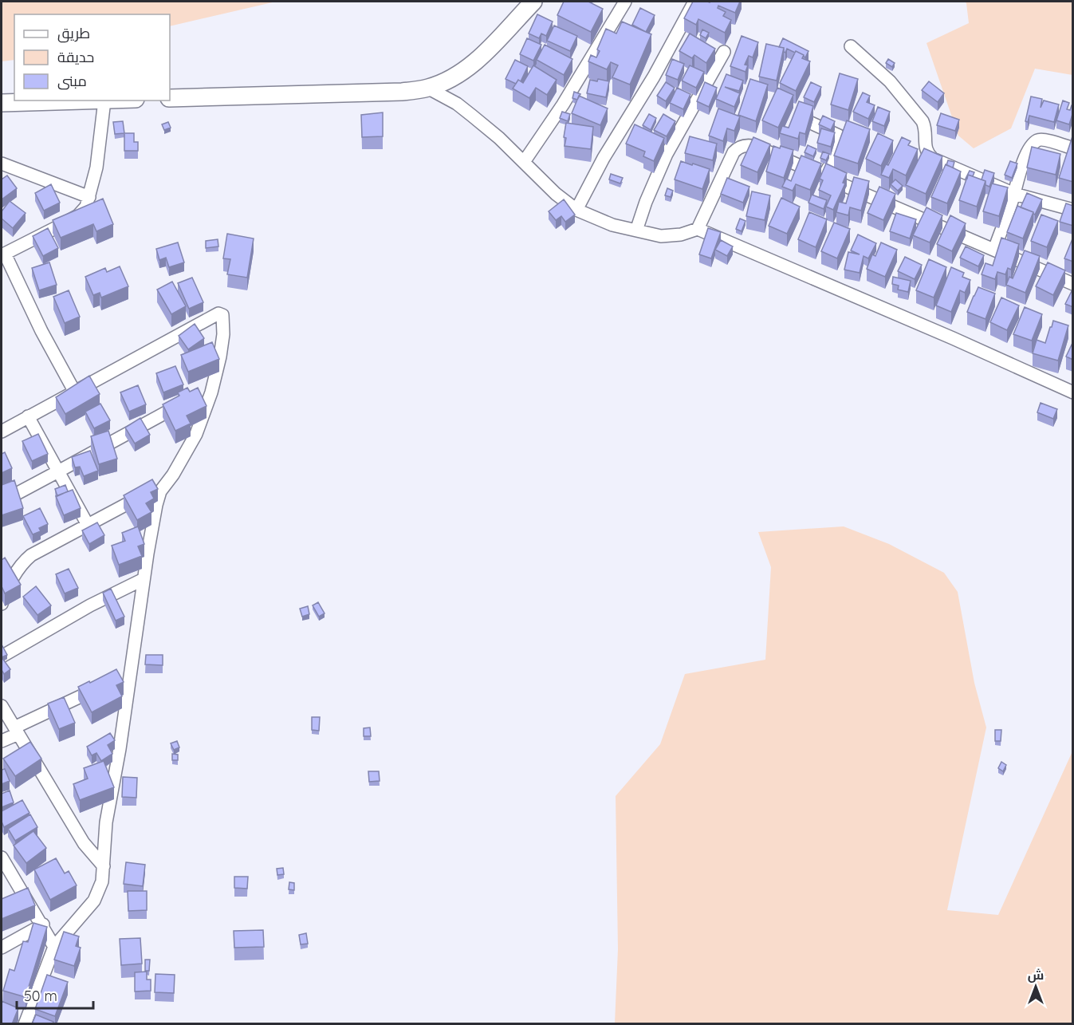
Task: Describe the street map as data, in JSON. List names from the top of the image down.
{
  "legend": ["طريق", "حديقة", "مبنى"],
  "scale_bar": "50 m",
  "north": "top"
}
